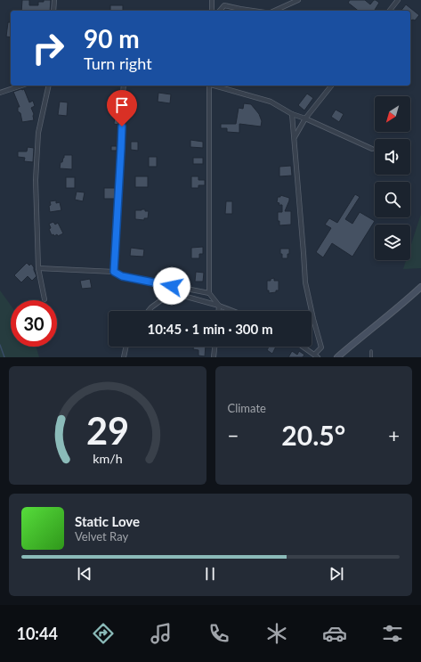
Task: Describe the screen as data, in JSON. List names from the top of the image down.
{
  "north": "bottom left",
  "page": {
    "turn": ["90 m", "Turn right"],
    "limit": "30",
    "trip": "10:45 · 1 min · 300 m",
    "tile": "Climate",
    "heat": ["−", "20.5°", "+"],
    "song": ["Static Love", "Velvet Ray"],
    "tabs": "10:44",
    "gauge": ["29", "km/h"]
  }
}
